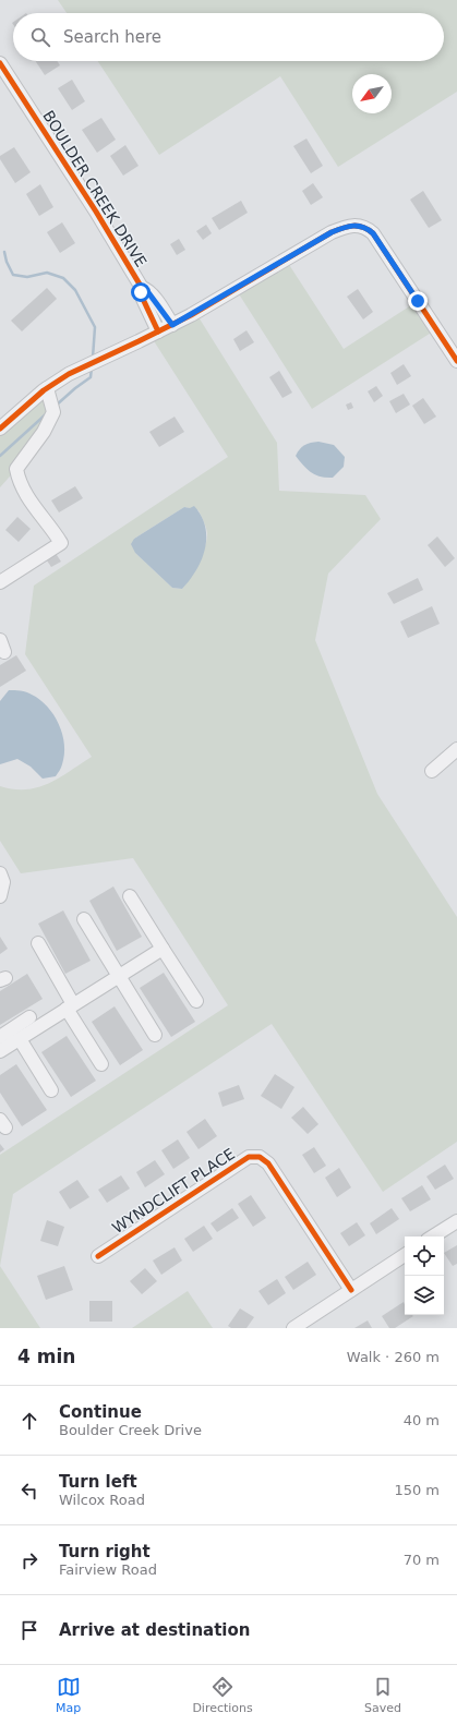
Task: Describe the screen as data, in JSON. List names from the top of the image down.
{
  "streets": {
    "street": ["BOULDER CREEK DRIVE", "WYNDCLIFT PLACE"]
  },
  "north": "bottom left",
  "page": {
    "search": "Search here",
    "heading": ["4 min", "Walk · 260 m"],
    "list": [
      ["Continue", "Boulder Creek Drive", "40 m"],
      ["Turn left", "Wilcox Road", "150 m"],
      ["Turn right", "Fairview Road", "70 m"],
      "Arrive at destination"
    ],
    "nav": ["Map", "Directions", "Saved"]
  }
}
